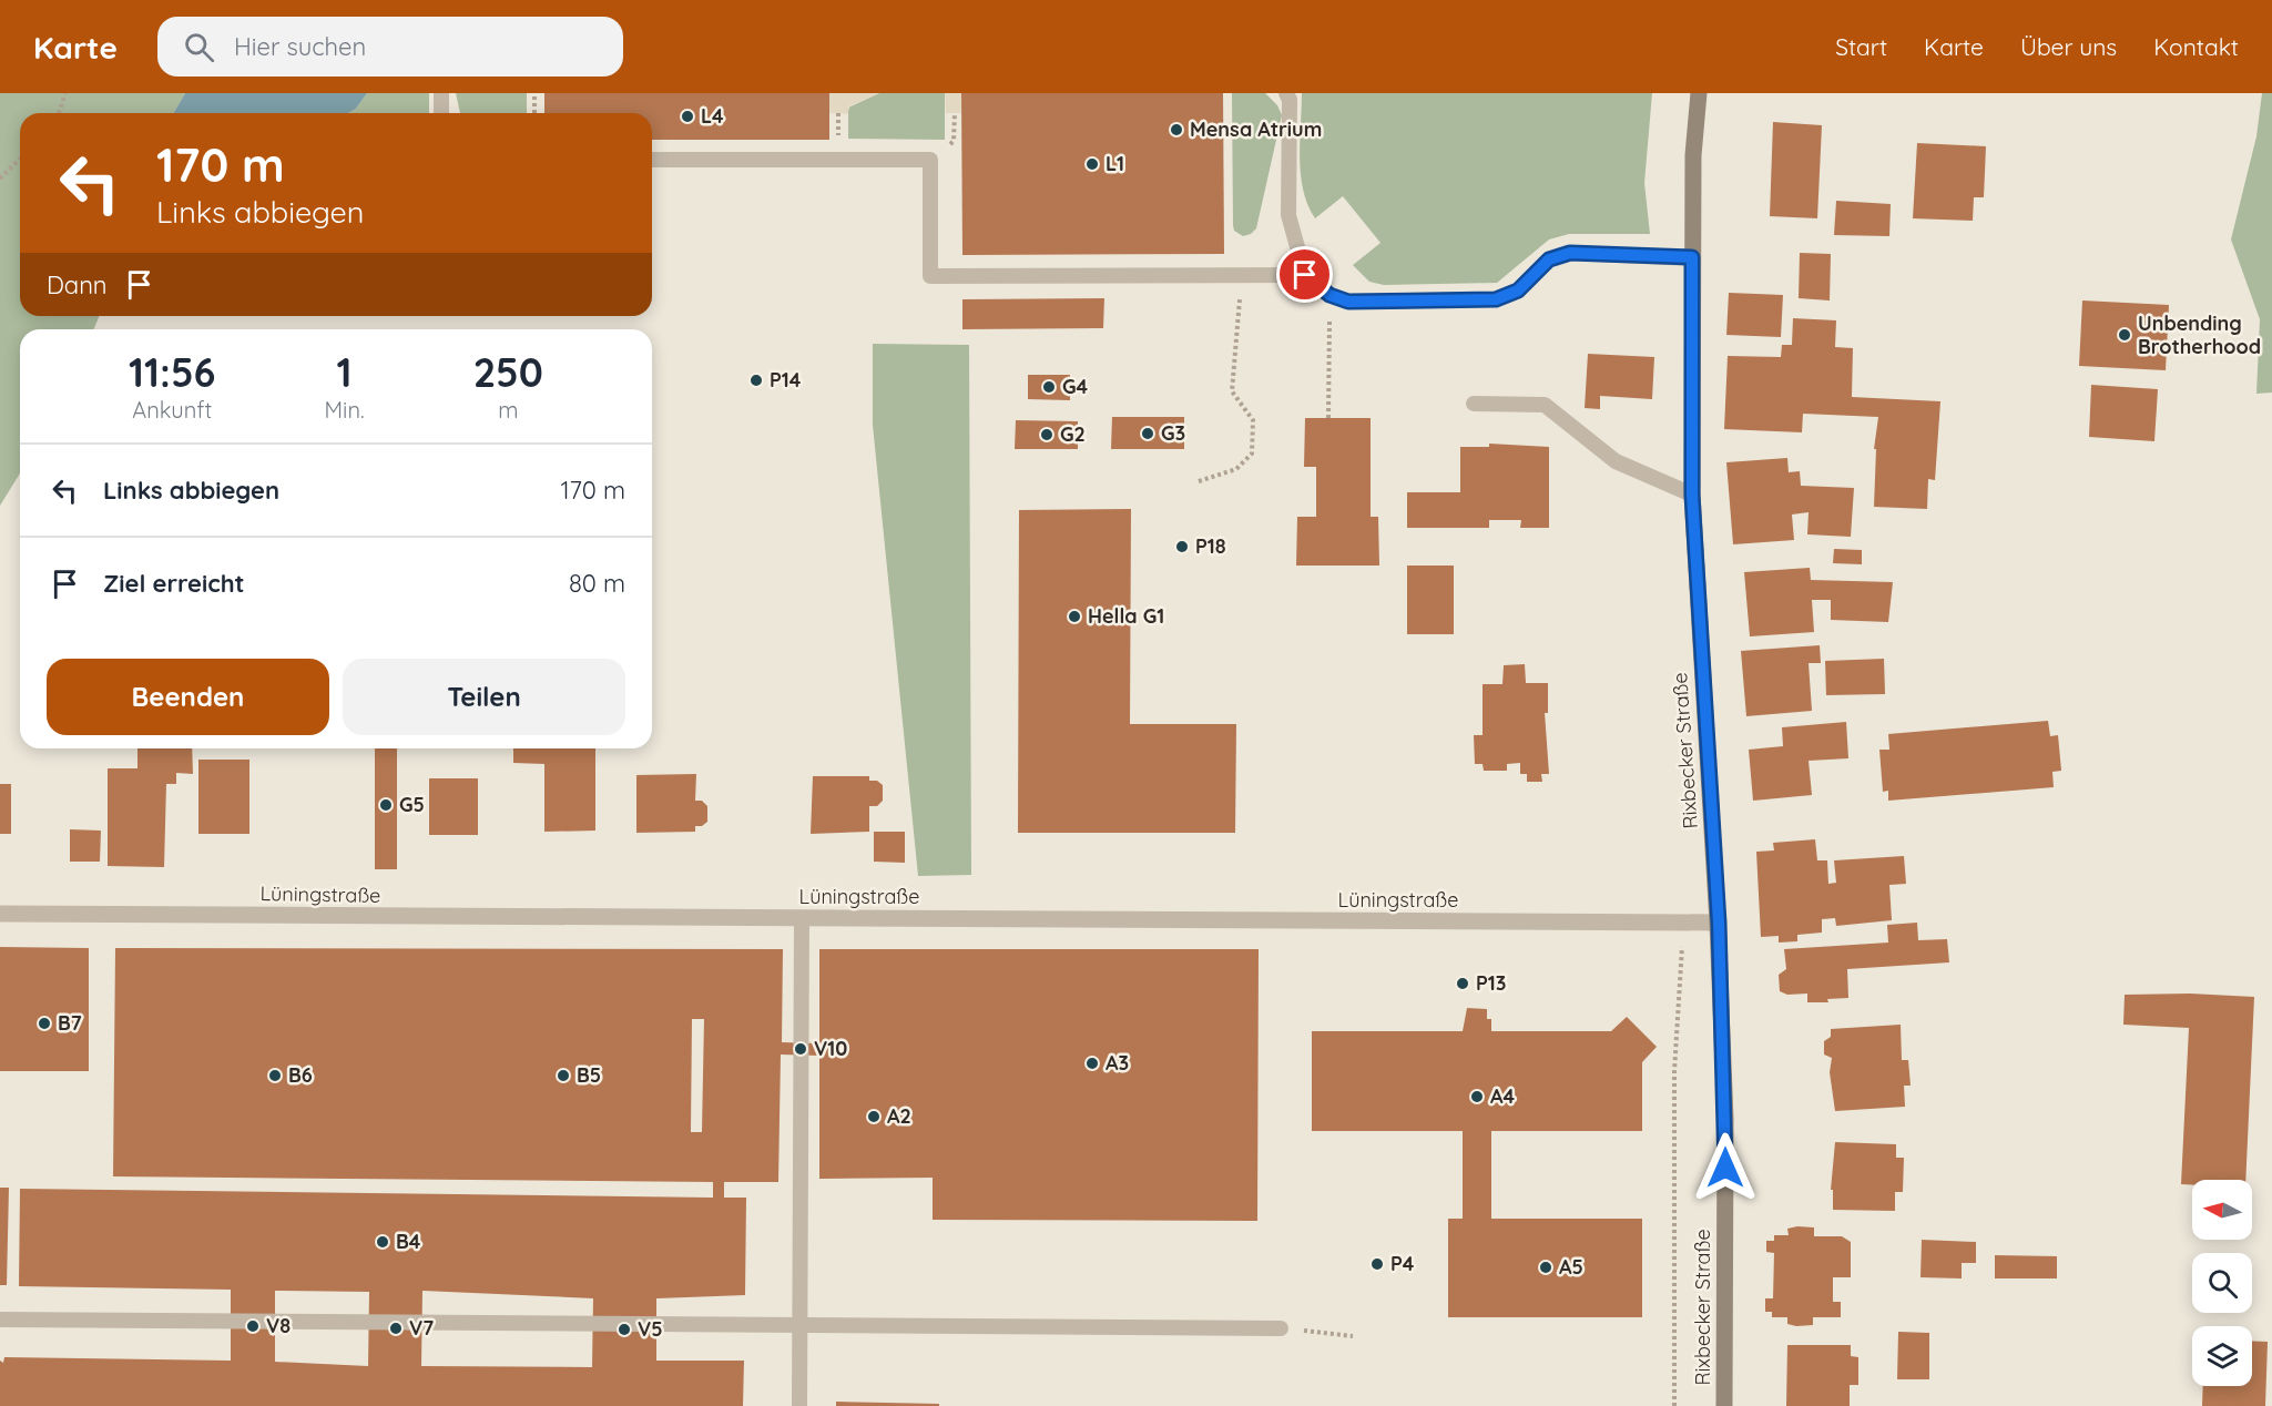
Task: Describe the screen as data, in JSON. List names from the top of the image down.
{
  "streets": {
    "street": ["Rixbecker Straße", "Lüningstraße"]
  },
  "crossings": [
    ["Rixbecker Straße", "Lüningstraße"]
  ],
  "places": [
    "L4",
    "Mensa Atrium",
    "L1",
    "Unbending Brotherhood",
    "P14",
    "G4",
    "G3",
    "G2",
    "P18",
    "Hella G1",
    "G5",
    "P13",
    "B7",
    "V10",
    "A3",
    "B6",
    "B5",
    "A4",
    "A2",
    "B4",
    "P4",
    "A5",
    "V8",
    "V7",
    "V5"
  ],
  "north": "left",
  "page": {
    "header": "Karte",
    "search": "Hier suchen",
    "nav": [
      "Start",
      "Karte",
      "Über uns",
      "Kontakt"
    ],
    "turn": ["170 m", "Links abbiegen"],
    "then": "Dann",
    "eta": [
      "11:56",
      "Ankunft",
      "1",
      "Min.",
      "250",
      "m"
    ],
    "list": [
      {
        "name": "Links abbiegen",
        "value": "170 m"
      },
      {
        "name": "Ziel erreicht",
        "value": "80 m"
      }
    ],
    "buttons": ["Beenden", "Teilen"]
  }
}
